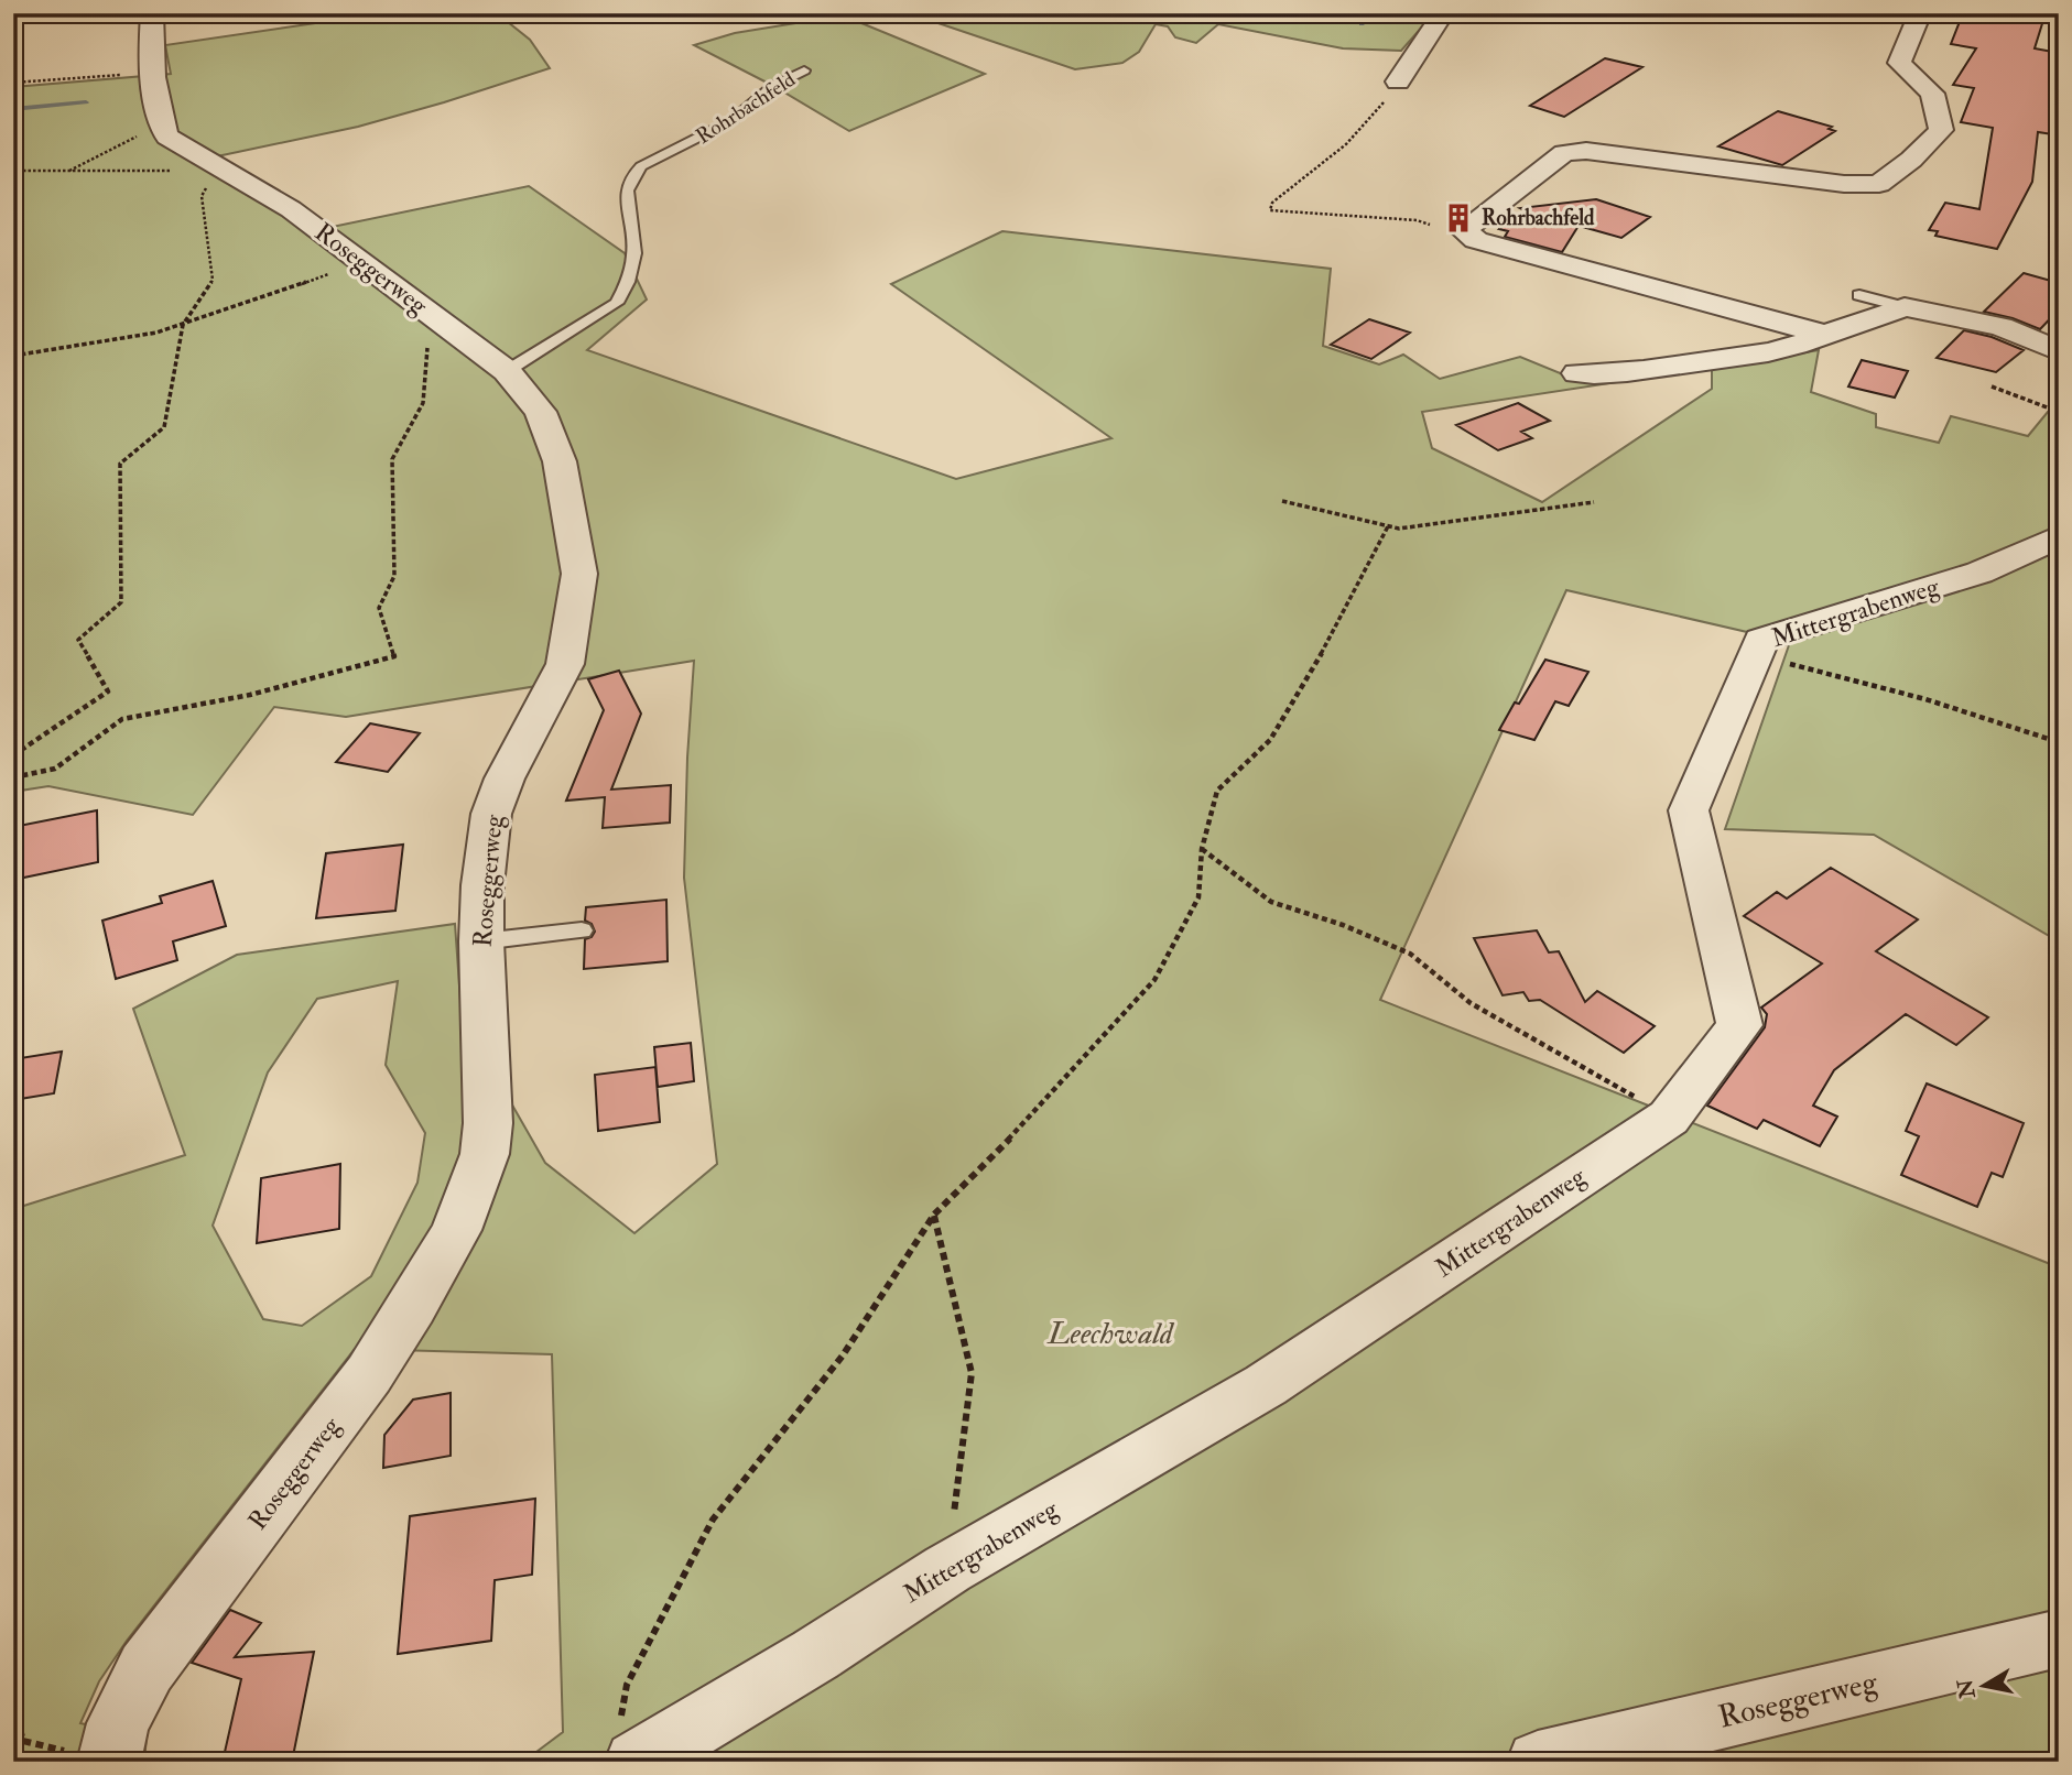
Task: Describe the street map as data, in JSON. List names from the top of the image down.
{
  "streets": {
    "street": ["Roseggerweg", "Mittergrabenweg"],
    "lane": ["Rohrbachfeld"]
  },
  "crossings": [
    ["Rohrbachfeld", "Roseggerweg"]
  ],
  "parks": ["Leechwald"],
  "places": {
    "building": ["Rohrbachfeld"]
  },
  "north": "left"
}
